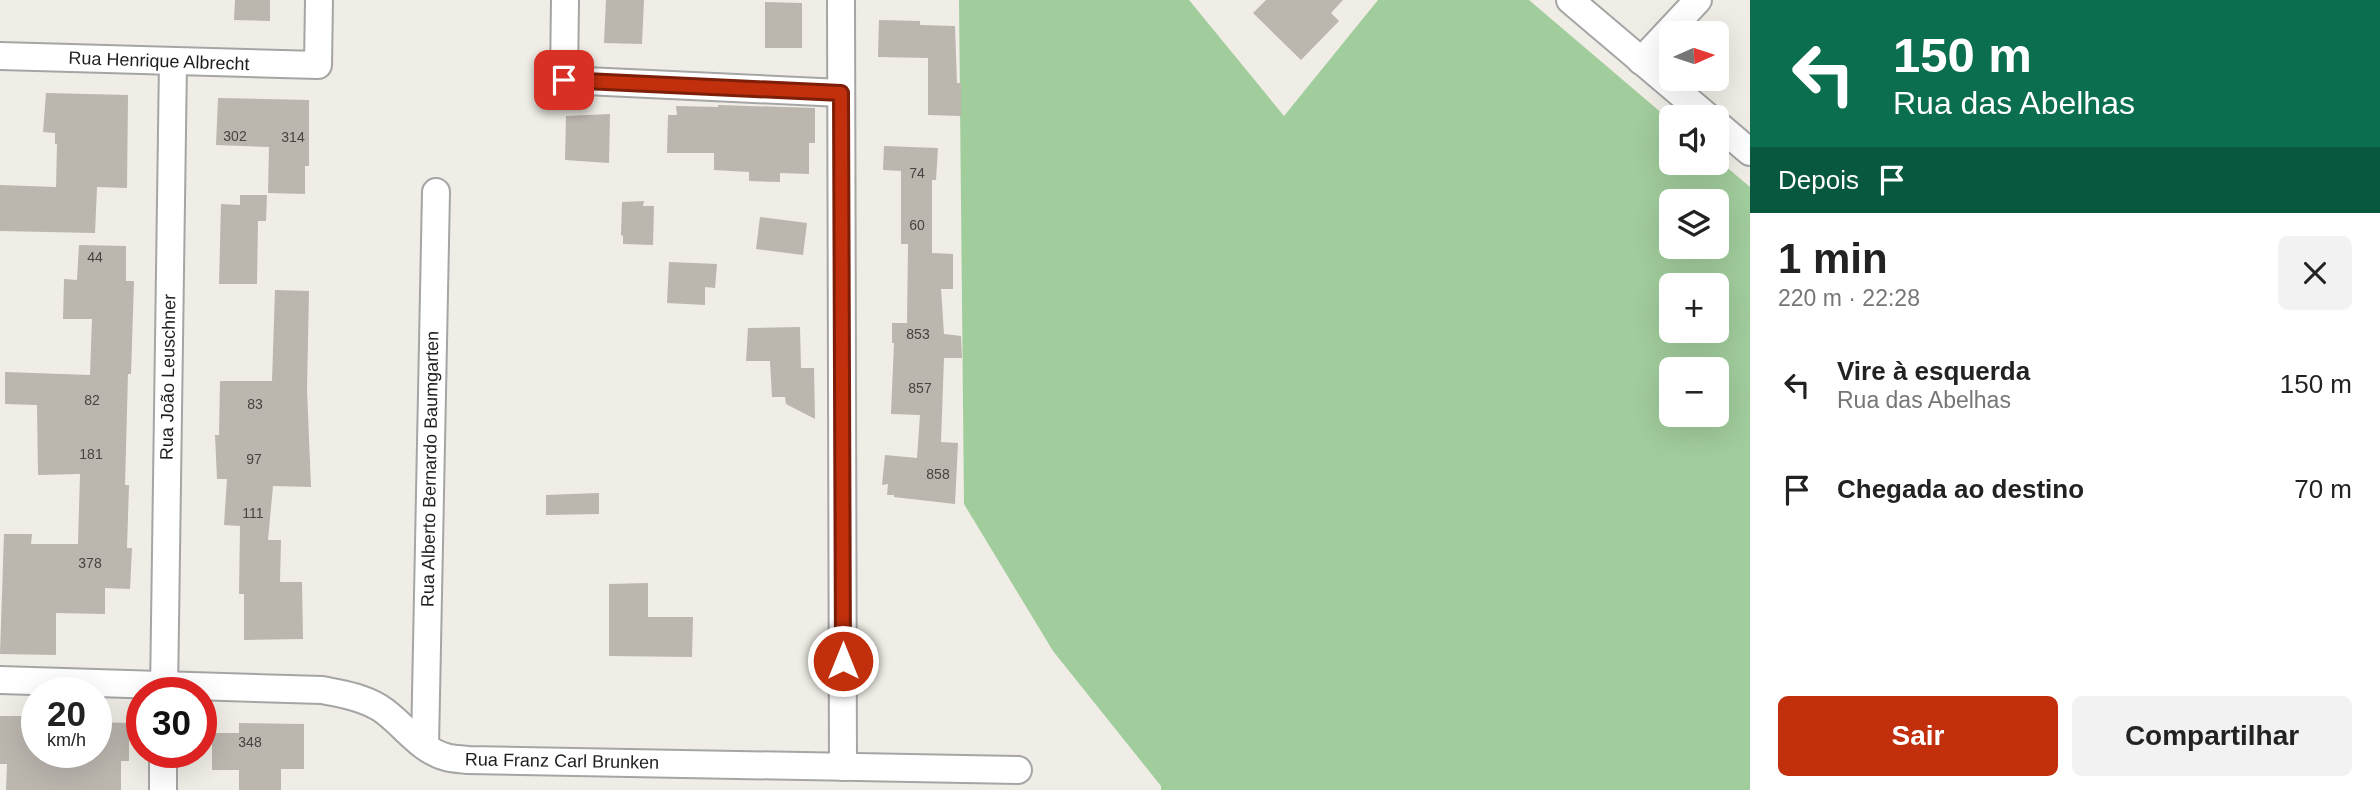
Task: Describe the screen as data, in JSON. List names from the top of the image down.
{
  "streets": {
    "street": [
      "Rua Henrique Albrecht",
      "Rua João Leuschner",
      "Rua Alberto Bernardo Baumgarten",
      "Rua Franz Carl Brunken"
    ]
  },
  "crossings": [
    ["Rua Henrique Albrecht", "Rua João Leuschner"],
    ["Rua Alberto Bernardo Baumgarten", "Rua Franz Carl Brunken"]
  ],
  "house_numbers": [
    "302",
    "314",
    "74",
    "60",
    "44",
    "853",
    "857",
    "82",
    "83",
    "181",
    "97",
    "858",
    "111",
    "378",
    "348"
  ],
  "north": "right",
  "page": {
    "turn": ["150 m", "Rua das Abelhas"],
    "map_buttons": ["+", "−"],
    "then": "Depois",
    "heading": ["1 min", "220 m · 22:28"],
    "list": [
      {
        "name": "Vire à esquerda",
        "note": "Rua das Abelhas",
        "value": "150 m"
      },
      {
        "name": "Chegada ao destino",
        "value": "70 m"
      }
    ],
    "speed": "20 km/h",
    "limit": "30",
    "buttons": ["Sair", "Compartilhar"]
  }
}
